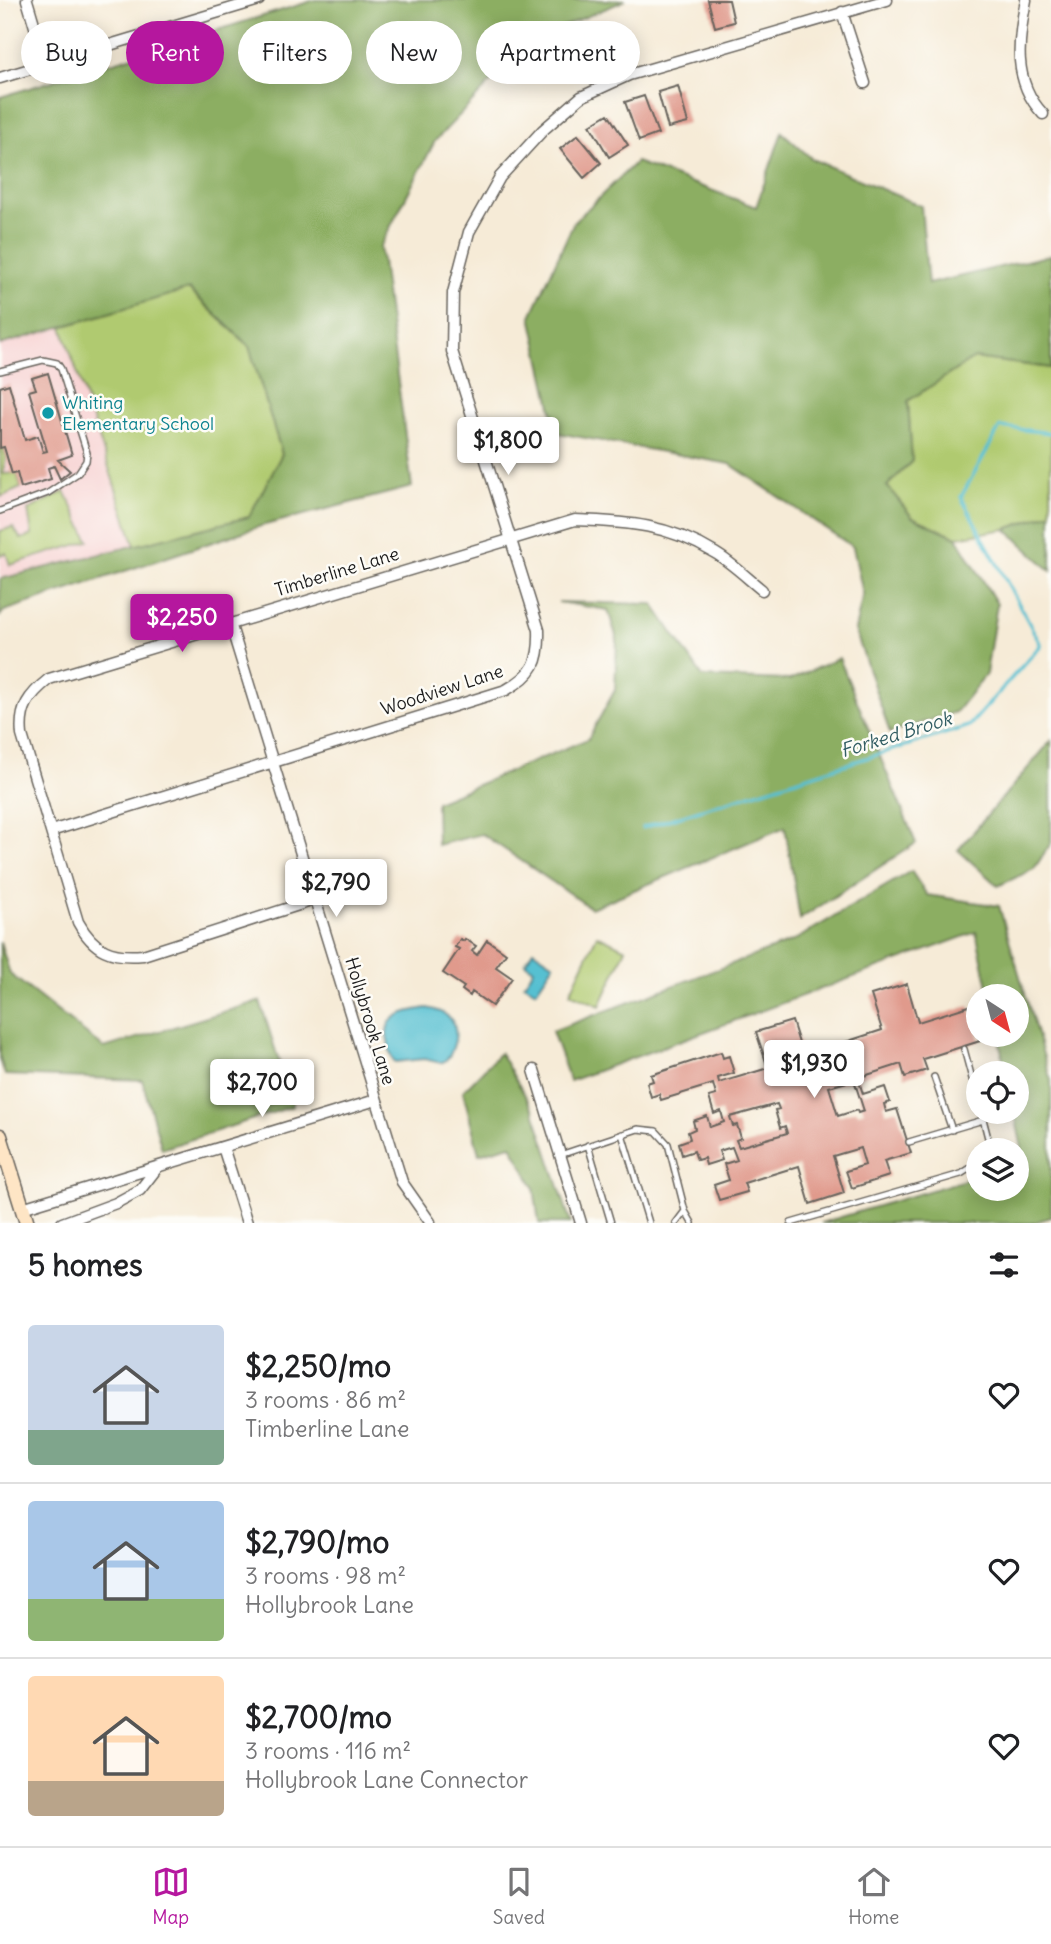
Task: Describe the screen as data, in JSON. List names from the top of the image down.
{
  "streets": {
    "street": ["Timberline Lane", "Woodview Lane", "Hollybrook Lane"]
  },
  "crossings": [
    ["Timberline Lane", "Woodview Lane"],
    ["Timberline Lane", "Hollybrook Lane"],
    ["Woodview Lane", "Hollybrook Lane"]
  ],
  "water": ["Forked Brook"],
  "places": ["Whiting Elementary School"],
  "north": "bottom right",
  "page": {
    "chip": [
      "Buy",
      "Rent",
      "Filters",
      "New",
      "Apartment"
    ],
    "price": [
      "$1,800",
      "$2,250",
      "$2,790",
      "$1,930",
      "$2,700"
    ],
    "heading": "5 homes",
    "list": [
      {
        "name": "$2,250/mo",
        "note": "3 rooms · 86 m² · Timberline Lane"
      },
      {
        "name": "$2,790/mo",
        "note": "3 rooms · 98 m² · Hollybrook Lane"
      },
      {
        "name": "$2,700/mo",
        "note": "3 rooms · 116 m² · Hollybrook Lane Connector"
      }
    ],
    "tabs": ["Map", "Saved", "Home"]
  }
}
